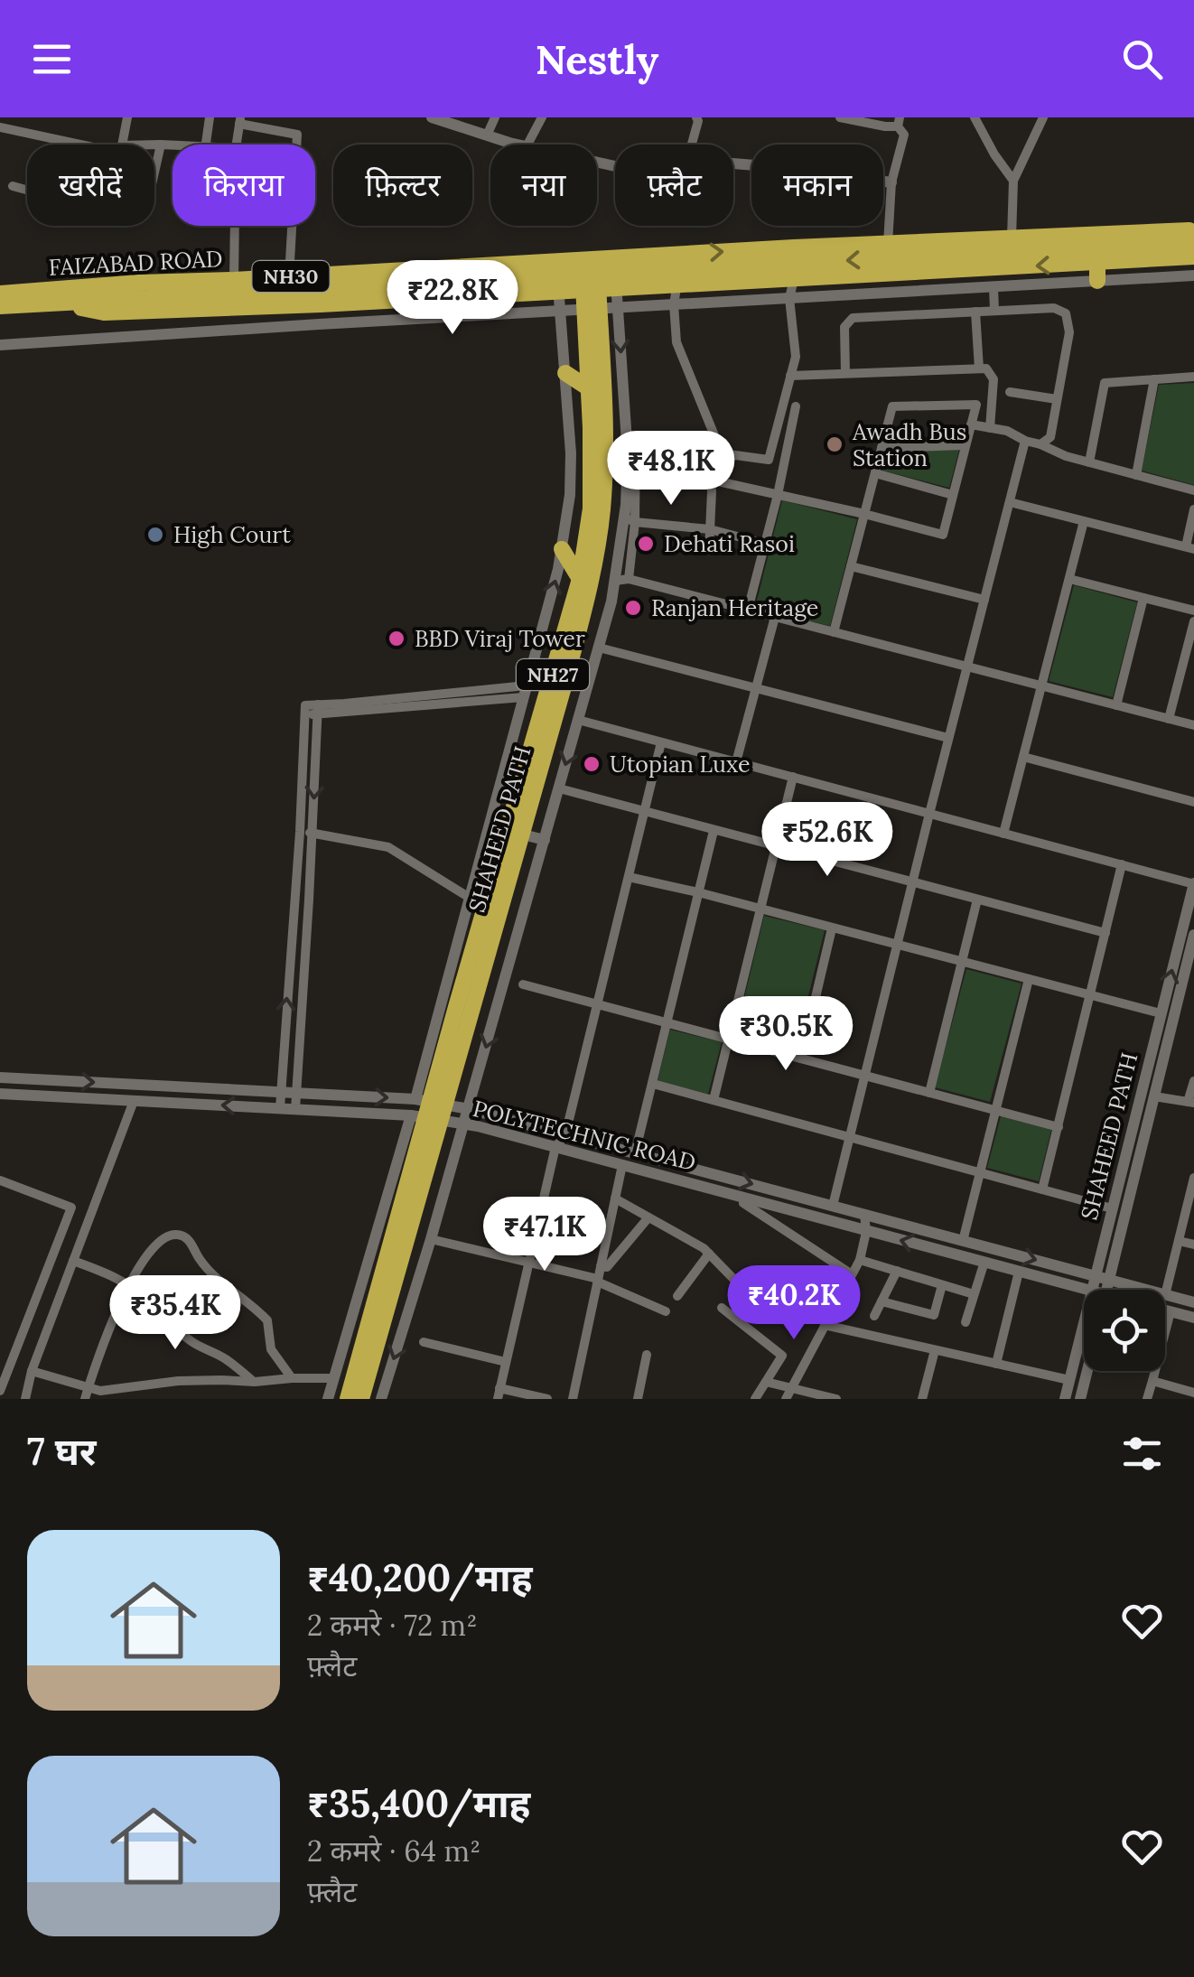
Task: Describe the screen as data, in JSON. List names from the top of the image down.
{
  "streets": {
    "highway": [
      "FAIZABAD ROAD",
      "NH30",
      "NH27",
      "SHAHEED PATH"
    ],
    "street": ["POLYTECHNIC ROAD"]
  },
  "crossings": [
    ["FAIZABAD ROAD", "NH30"],
    ["FAIZABAD ROAD", "SHAHEED PATH"],
    ["NH30", "SHAHEED PATH"]
  ],
  "places": [
    "Awadh Bus Station",
    "High Court",
    "Dehati Rasoi",
    "Ranjan Heritage",
    "BBD Viraj Tower",
    "Utopian Luxe"
  ],
  "page": {
    "header": "Nestly",
    "chip": [
      "खरीदें",
      "किराया",
      "फ़िल्टर",
      "नया",
      "फ़्लैट",
      "मकान"
    ],
    "price": [
      "₹22.8K",
      "₹48.1K",
      "₹52.6K",
      "₹30.5K",
      "₹47.1K",
      "₹40.2K",
      "₹35.4K"
    ],
    "heading": "7 घर",
    "list": [
      {
        "name": "₹40,200/माह",
        "note": "2 कमरे · 72 m² · फ़्लैट"
      },
      {
        "name": "₹35,400/माह",
        "note": "2 कमरे · 64 m² · फ़्लैट"
      }
    ]
  }
}
